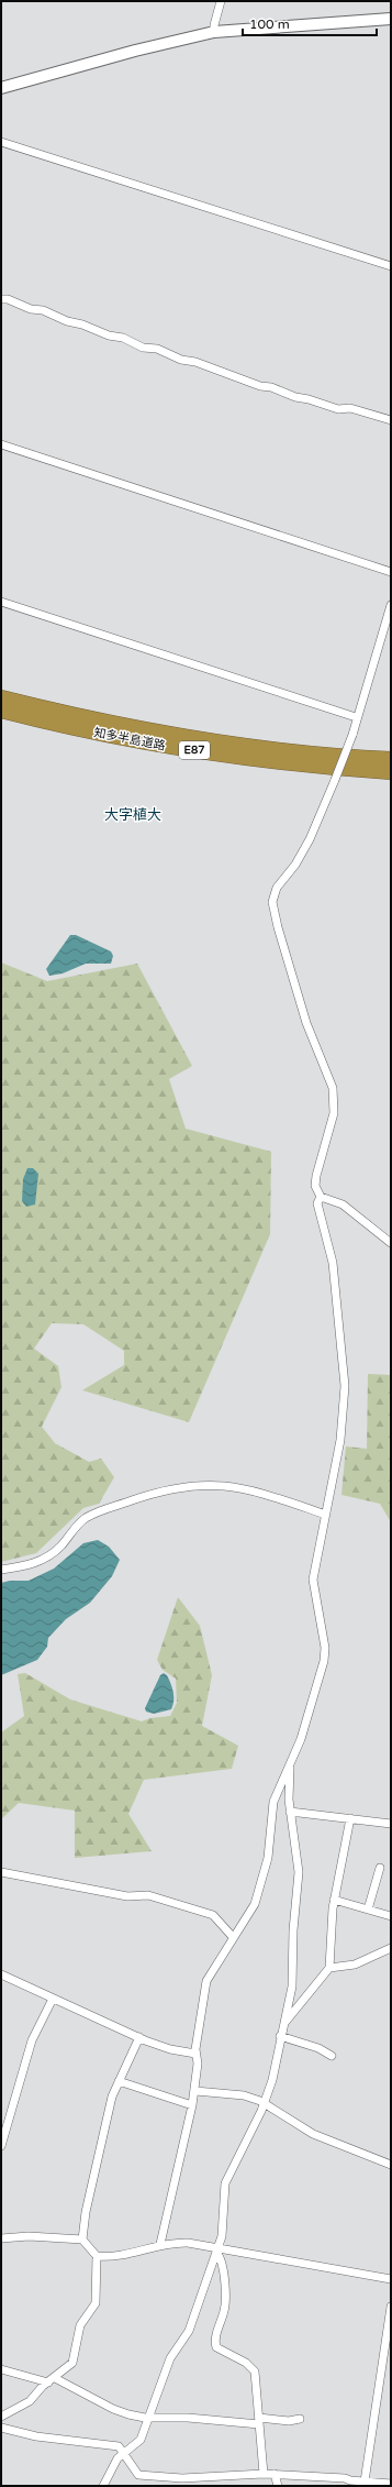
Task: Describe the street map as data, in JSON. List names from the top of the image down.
{
  "streets": {
    "highway": ["知多半島道路", "E87"]
  },
  "districts": ["大字植大"],
  "scale_bar": "100 m"
}
